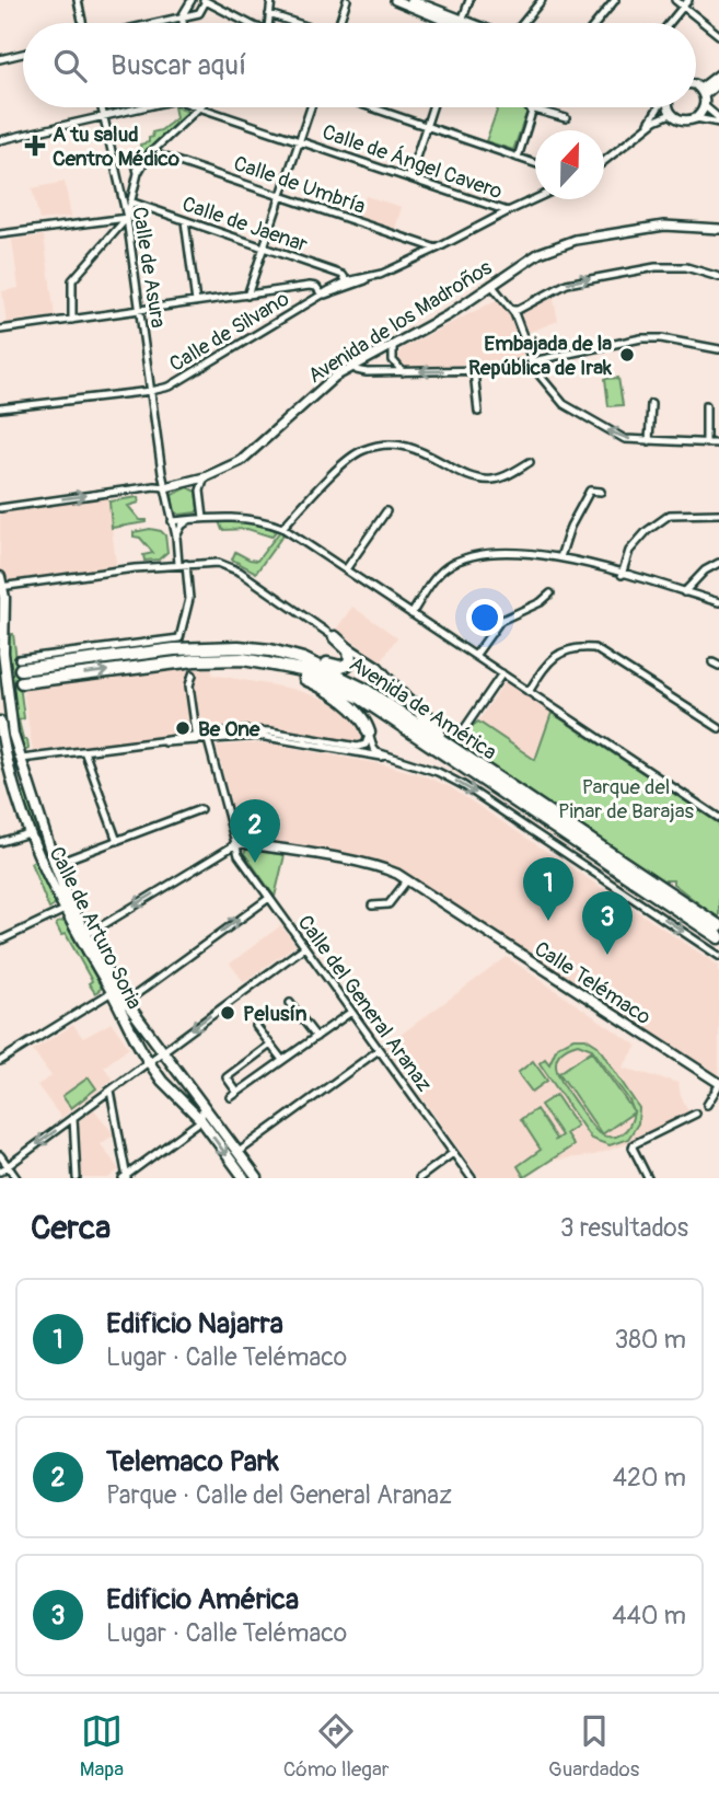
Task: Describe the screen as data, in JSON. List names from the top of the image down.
{
  "streets": {
    "highway": ["Avenida de América"],
    "main road": ["Calle de Arturo Soria"],
    "street": [
      "Calle de Ángel Cavero",
      "Calle de Umbría",
      "Calle de Jaenar",
      "Calle de Asura",
      "Avenida de los Madroños",
      "Calle de Silvano",
      "Calle Telémaco",
      "Calle del General Aranaz"
    ]
  },
  "crossings": [
    ["Calle de Ángel Cavero", "Calle de Asura"],
    ["Calle de Ángel Cavero", "Calle de Silvano"],
    ["Calle de Umbría", "Calle de Silvano"],
    ["Calle de Jaenar", "Calle de Silvano"],
    ["Calle de Asura", "Avenida de los Madroños"],
    ["Calle de Asura", "Calle de Silvano"],
    ["Calle de Asura", "Avenida de América"],
    ["Calle Telémaco", "Calle del General Aranaz"]
  ],
  "parks": ["Parque del Pinar de Barajas"],
  "places": {
    "health": ["A tu salud Centro Médico"],
    "other": ["Embajada de la República de Irak", "Be One", "Pelusín"]
  },
  "north": "top",
  "page": {
    "search": "Buscar aquí",
    "pins": ["2", "1", "3"],
    "heading": ["Cerca", "3 resultados"],
    "list": [
      {
        "mark": "1",
        "name": "Edificio Najarra",
        "note": "Lugar · Calle Telémaco",
        "value": "380 m"
      },
      {
        "mark": "2",
        "name": "Telemaco Park",
        "note": "Parque · Calle del General Aranaz",
        "value": "420 m"
      },
      {
        "mark": "3",
        "name": "Edificio América",
        "note": "Lugar · Calle Telémaco",
        "value": "440 m"
      }
    ],
    "nav": ["Mapa", "Cómo llegar", "Guardados"]
  }
}
